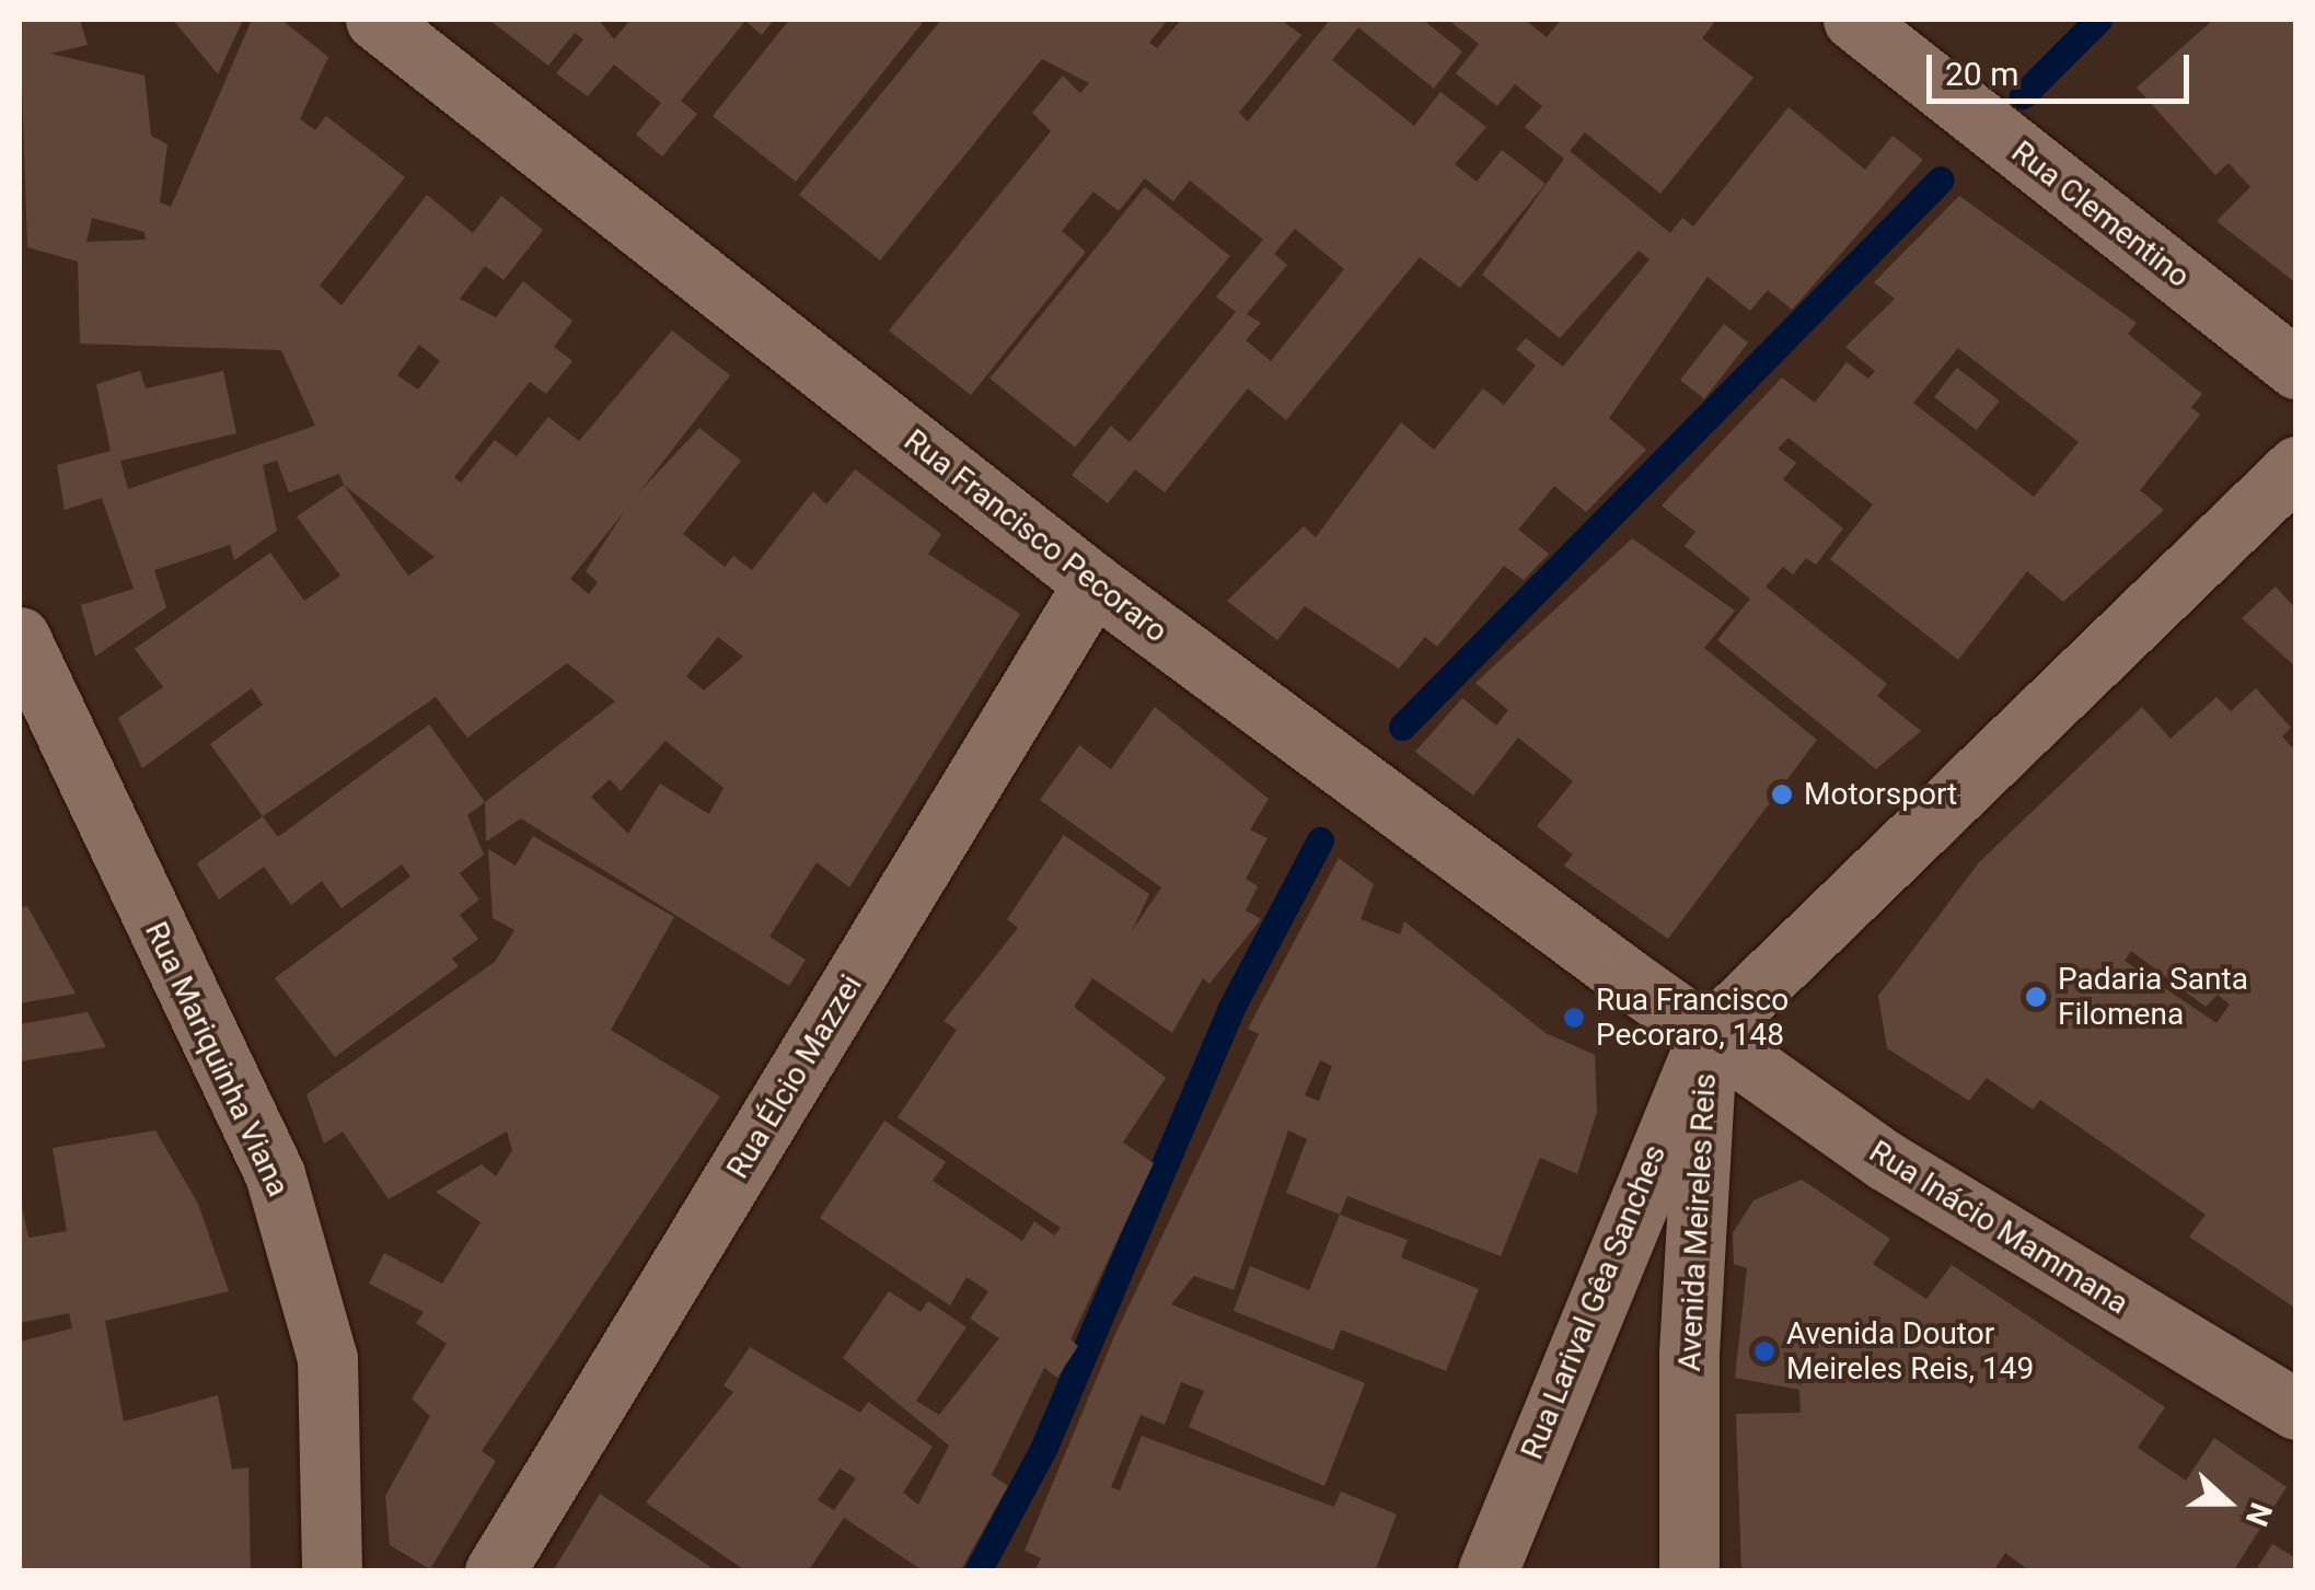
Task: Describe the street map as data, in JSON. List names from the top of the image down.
{
  "streets": {
    "street": [
      "Rua Clementino",
      "Rua Francisco Pecoraro",
      "Rua Mariquinha Viana",
      "Rua Élcio Mazzei",
      "Avenida Meireles Reis",
      "Rua Inácio Mammana",
      "Rua Larival Gêa Sanches"
    ]
  },
  "crossings": [
    ["Rua Francisco Pecoraro", "Rua Élcio Mazzei"],
    ["Rua Francisco Pecoraro", "Avenida Meireles Reis"],
    ["Rua Francisco Pecoraro", "Rua Inácio Mammana"],
    ["Rua Francisco Pecoraro", "Rua Larival Gêa Sanches"],
    ["Avenida Meireles Reis", "Rua Inácio Mammana"],
    ["Avenida Meireles Reis", "Rua Larival Gêa Sanches"],
    ["Rua Inácio Mammana", "Rua Larival Gêa Sanches"]
  ],
  "places": [
    "Motorsport",
    "Padaria Santa Filomena",
    "Rua Francisco Pecoraro, 148",
    "Avenida Doutor Meireles Reis, 149"
  ],
  "scale_bar": "20 m",
  "north": "right"
}
